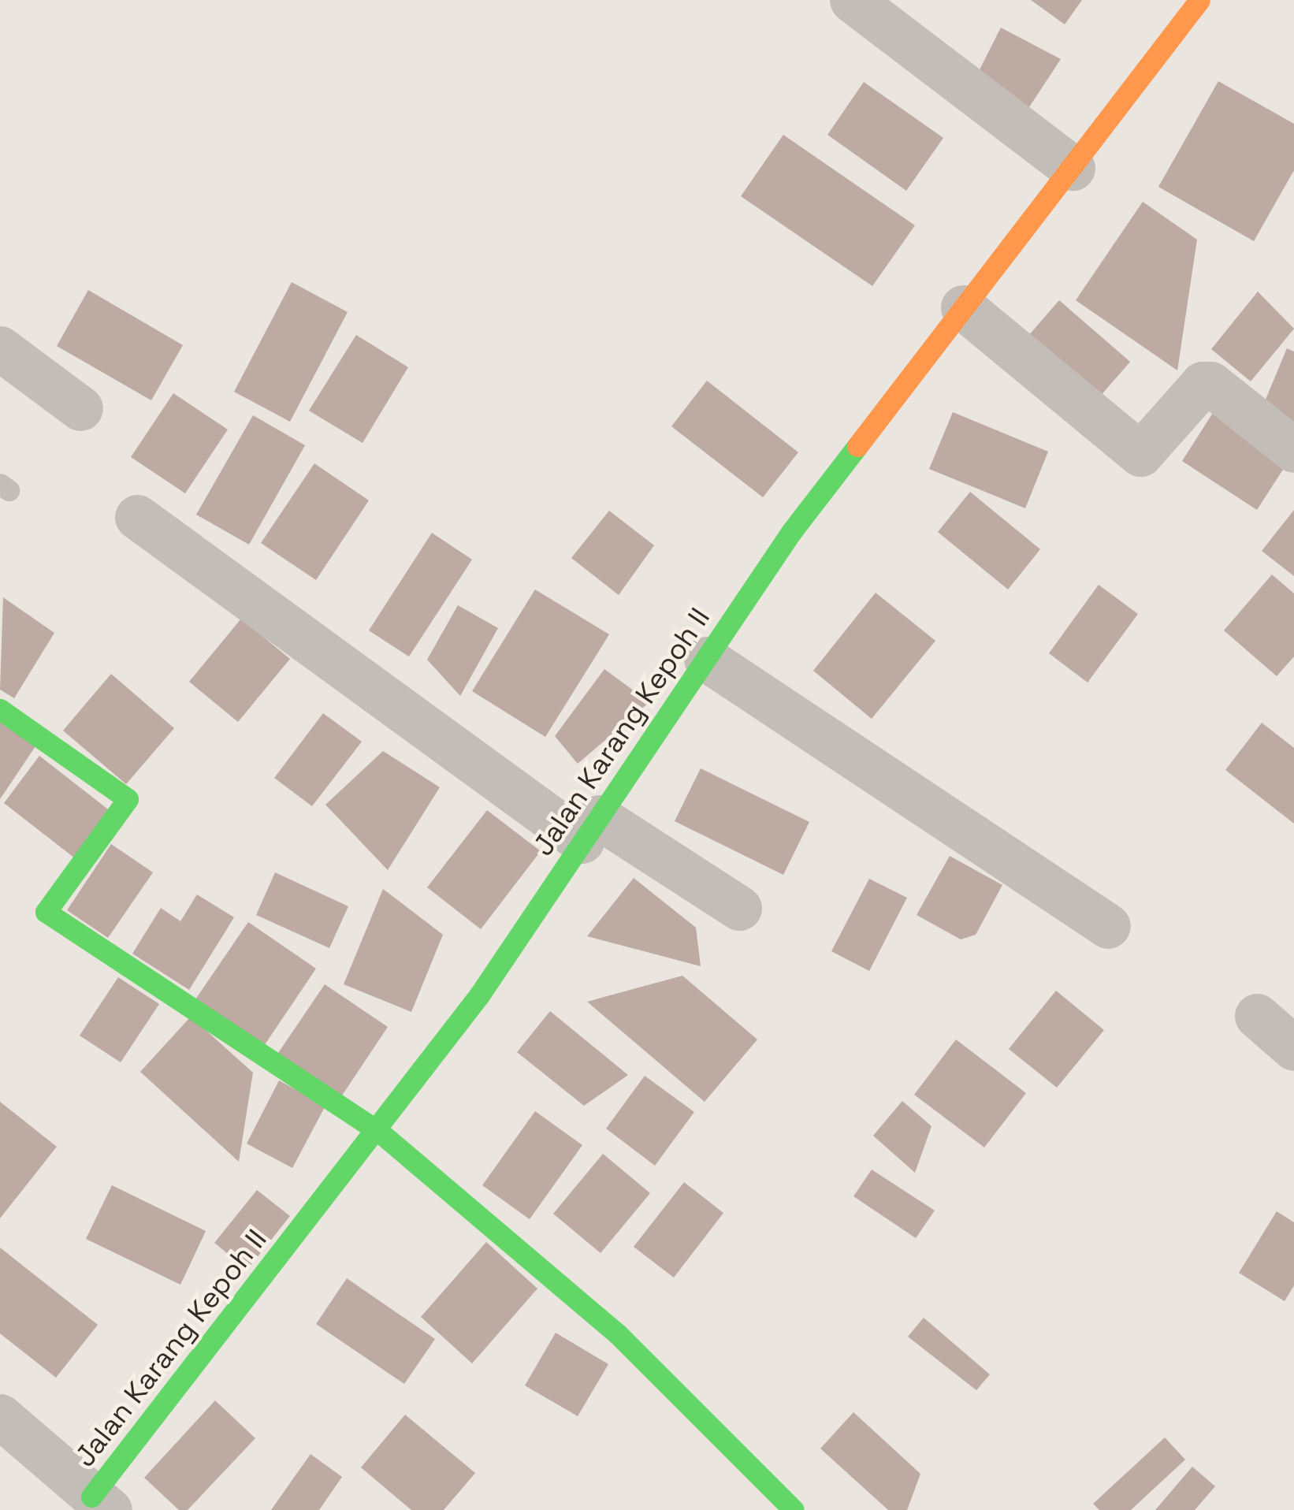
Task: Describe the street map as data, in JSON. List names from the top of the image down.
{
  "streets": {
    "street": ["Jalan Karang Kepoh II"]
  }
}
